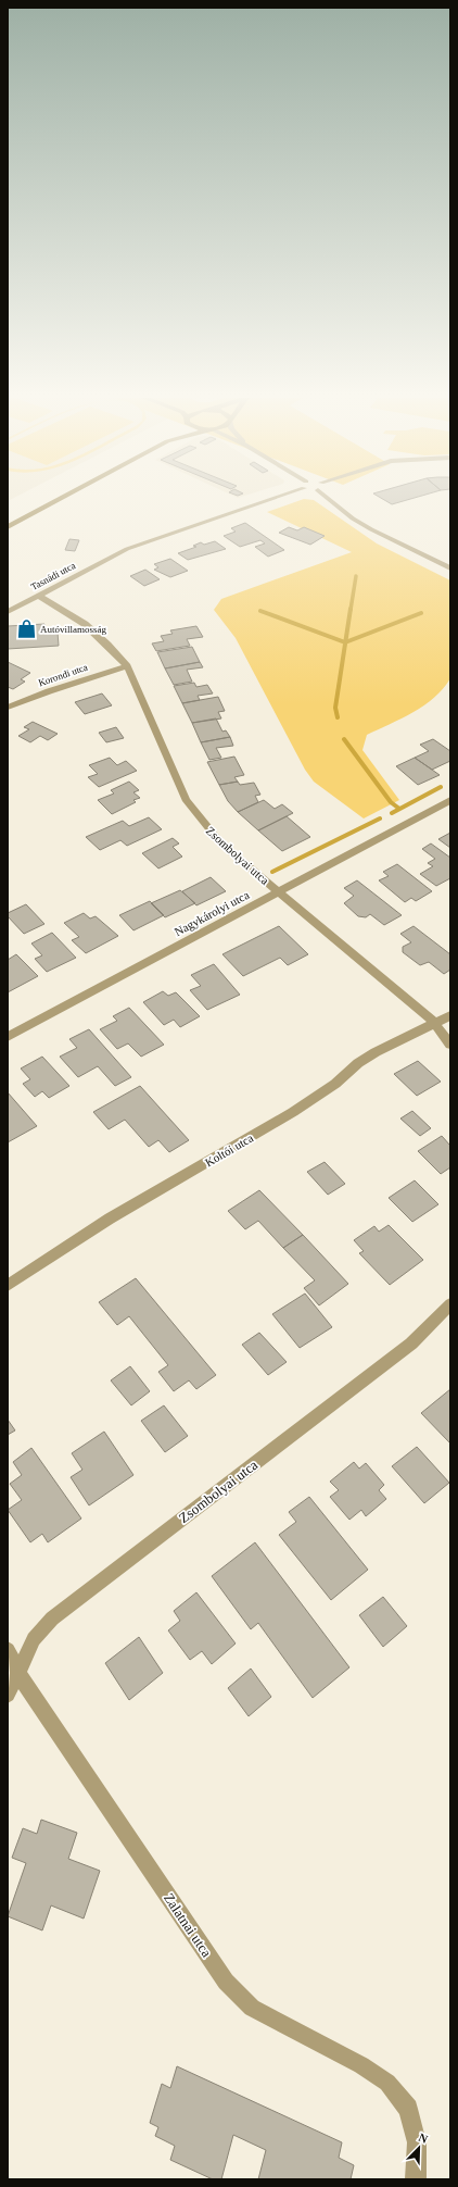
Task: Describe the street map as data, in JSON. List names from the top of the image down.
{
  "streets": {
    "street": [
      "Tasnádi utca",
      "Korondi utca",
      "Zsombolyai utca",
      "Nagykárolyi utca",
      "Koltói utca",
      "Zalatnai utca"
    ]
  },
  "crossings": [
    ["Tasnádi utca", "Zsombolyai utca"],
    ["Korondi utca", "Zsombolyai utca"],
    ["Zsombolyai utca", "Nagykárolyi utca"],
    ["Zsombolyai utca", "Koltói utca"],
    ["Zsombolyai utca", "Zalatnai utca"]
  ],
  "places": {
    "shop": ["Autóvillamosság"]
  },
  "north": "top right"
}
